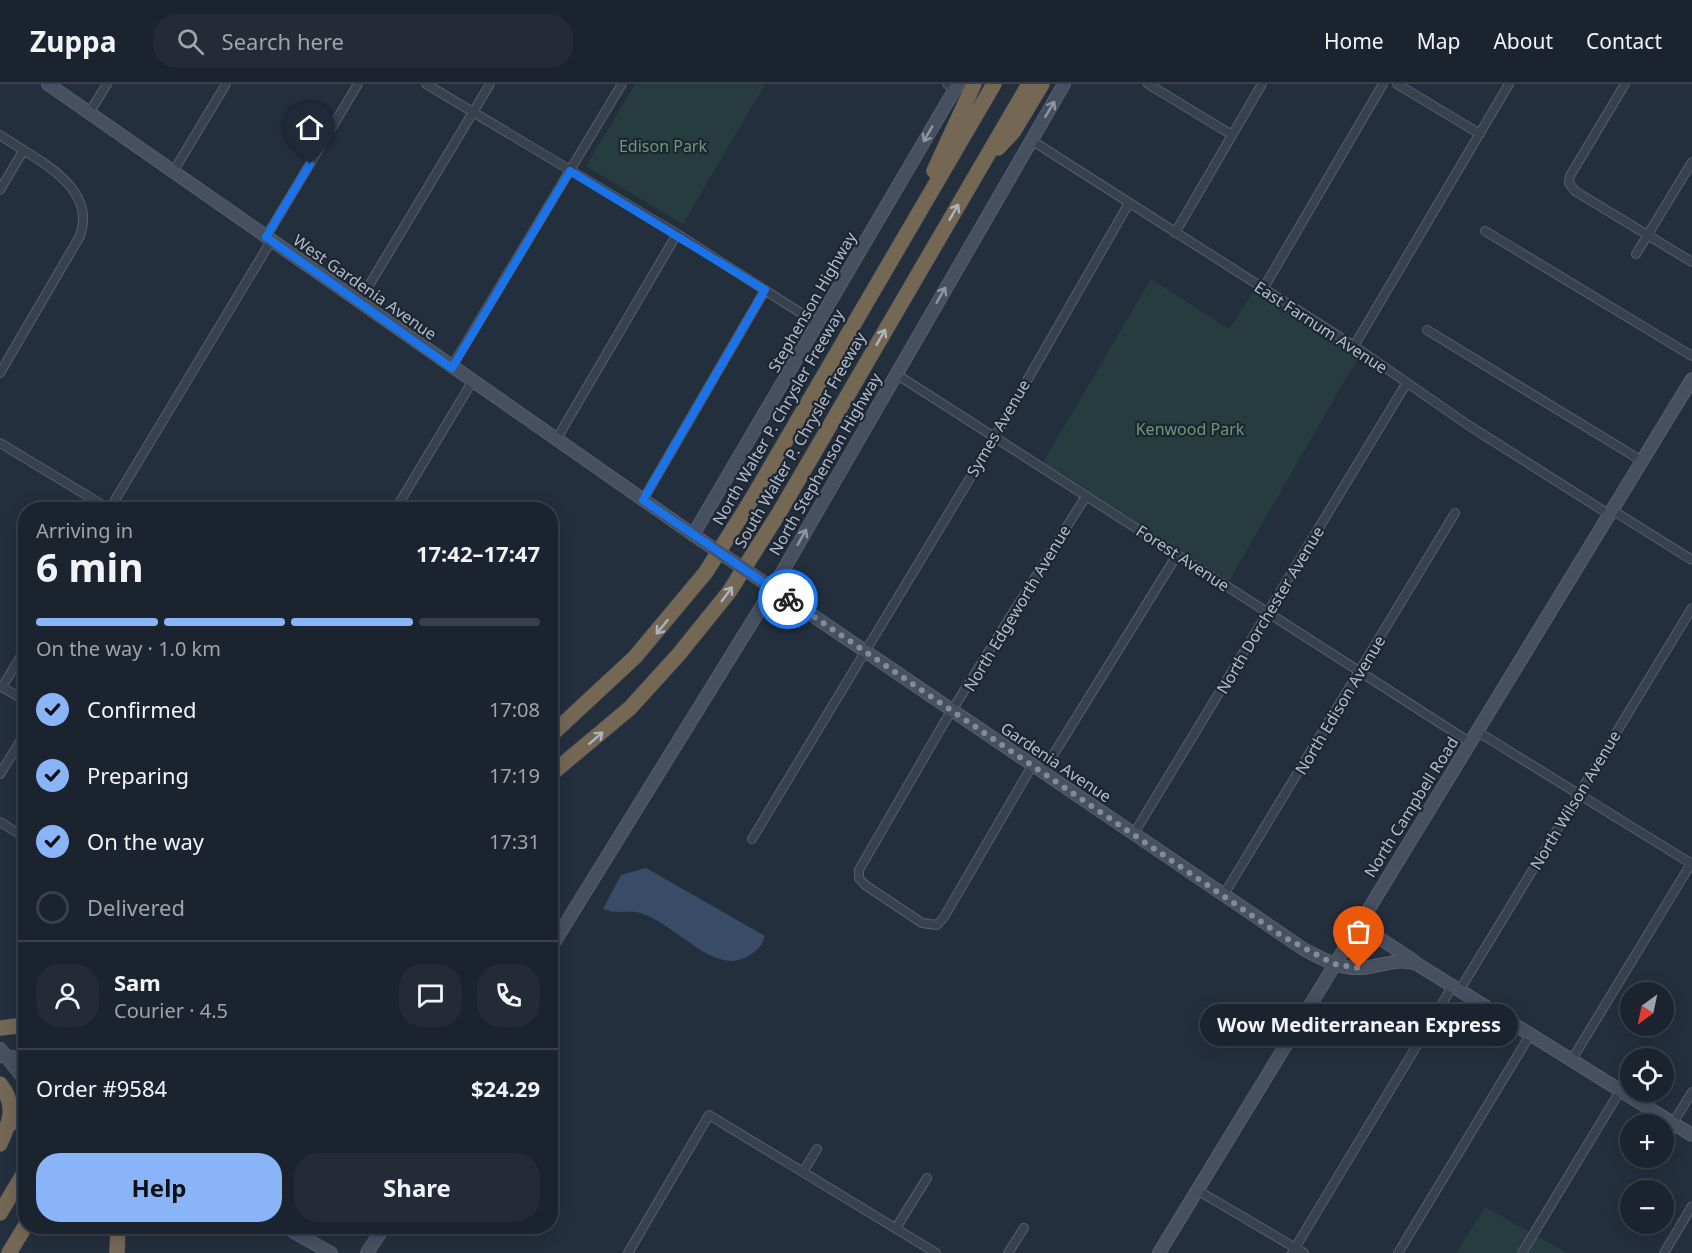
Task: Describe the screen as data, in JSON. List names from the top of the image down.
{
  "streets": {
    "highway": ["North Walter P. Chrysler Freeway", "South Walter P. Chrysler Freeway"],
    "street": [
      "West Gardenia Avenue",
      "Stephenson Highway",
      "East Farnum Avenue",
      "Symes Avenue",
      "North Stephenson Highway",
      "Forest Avenue",
      "North Edgeworth Avenue",
      "North Dorchester Avenue",
      "North Edison Avenue",
      "Gardenia Avenue",
      "North Wilson Avenue",
      "North Campbell Road"
    ]
  },
  "crossings": [
    ["West Gardenia Avenue", "Stephenson Highway"],
    ["West Gardenia Avenue", "Gardenia Avenue"],
    ["Stephenson Highway", "Gardenia Avenue"],
    ["East Farnum Avenue", "Symes Avenue"],
    ["East Farnum Avenue", "North Stephenson Highway"],
    ["East Farnum Avenue", "North Dorchester Avenue"],
    ["East Farnum Avenue", "North Campbell Road"],
    ["Symes Avenue", "Forest Avenue"],
    ["Symes Avenue", "Gardenia Avenue"],
    ["North Stephenson Highway", "Forest Avenue"],
    ["North Stephenson Highway", "Gardenia Avenue"],
    ["Forest Avenue", "North Edgeworth Avenue"],
    ["Forest Avenue", "North Dorchester Avenue"],
    ["Forest Avenue", "North Edison Avenue"],
    ["Forest Avenue", "North Wilson Avenue"],
    ["Forest Avenue", "North Campbell Road"],
    ["North Edgeworth Avenue", "Gardenia Avenue"],
    ["North Dorchester Avenue", "Gardenia Avenue"],
    ["North Edison Avenue", "Gardenia Avenue"],
    ["Gardenia Avenue", "North Wilson Avenue"],
    ["Gardenia Avenue", "North Campbell Road"]
  ],
  "one_way": [
    "Stephenson Highway",
    "North Walter P. Chrysler Freeway",
    "South Walter P. Chrysler Freeway",
    "North Stephenson Highway"
  ],
  "parks": ["Edison Park", "Kenwood Park"],
  "places": ["Wow Mediterranean Express"],
  "north": "bottom left",
  "page": {
    "header": "Zuppa",
    "search": "Search here",
    "nav": [
      "Home",
      "Map",
      "About",
      "Contact"
    ],
    "heading": ["6 min", "Arriving in", "17:42–17:47"],
    "panel": [
      "Sam",
      "Courier · 4.5",
      "Order #9584",
      "$24.29"
    ],
    "bar": "On the way · 1.0 km",
    "list": [
      ["Confirmed", "17:08"],
      ["Preparing", "17:19"],
      ["On the way", "17:31"],
      "Delivered"
    ],
    "map_buttons": ["+", "−"],
    "bubble": "Wow Mediterranean Express",
    "buttons": ["Help", "Share"]
  }
}
